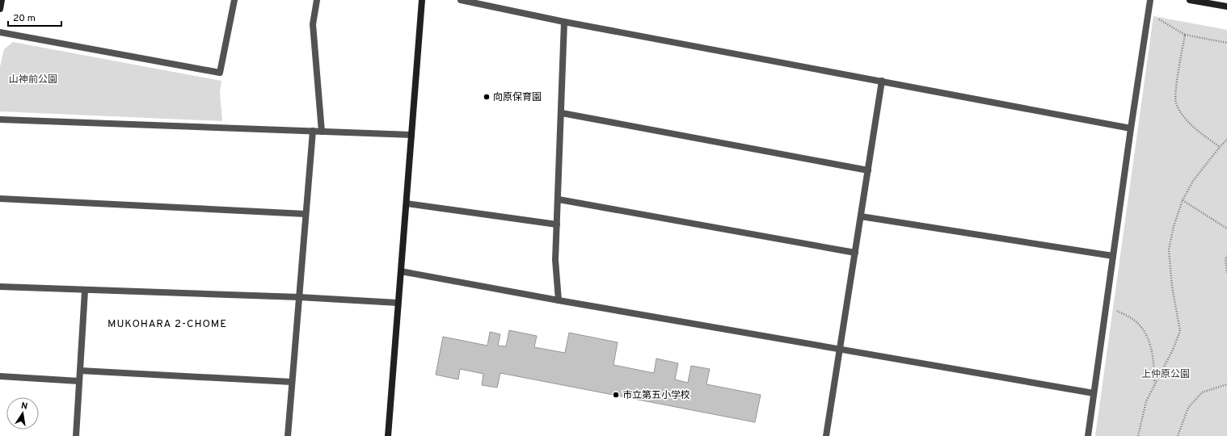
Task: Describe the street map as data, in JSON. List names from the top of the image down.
{
  "districts": ["MUKOHARA 2-CHOME"],
  "parks": ["山神前公園", "上仲原公園"],
  "places": ["向原保育園", "市立第五小学校"],
  "scale_bar": "20 m",
  "north": "top"
}
